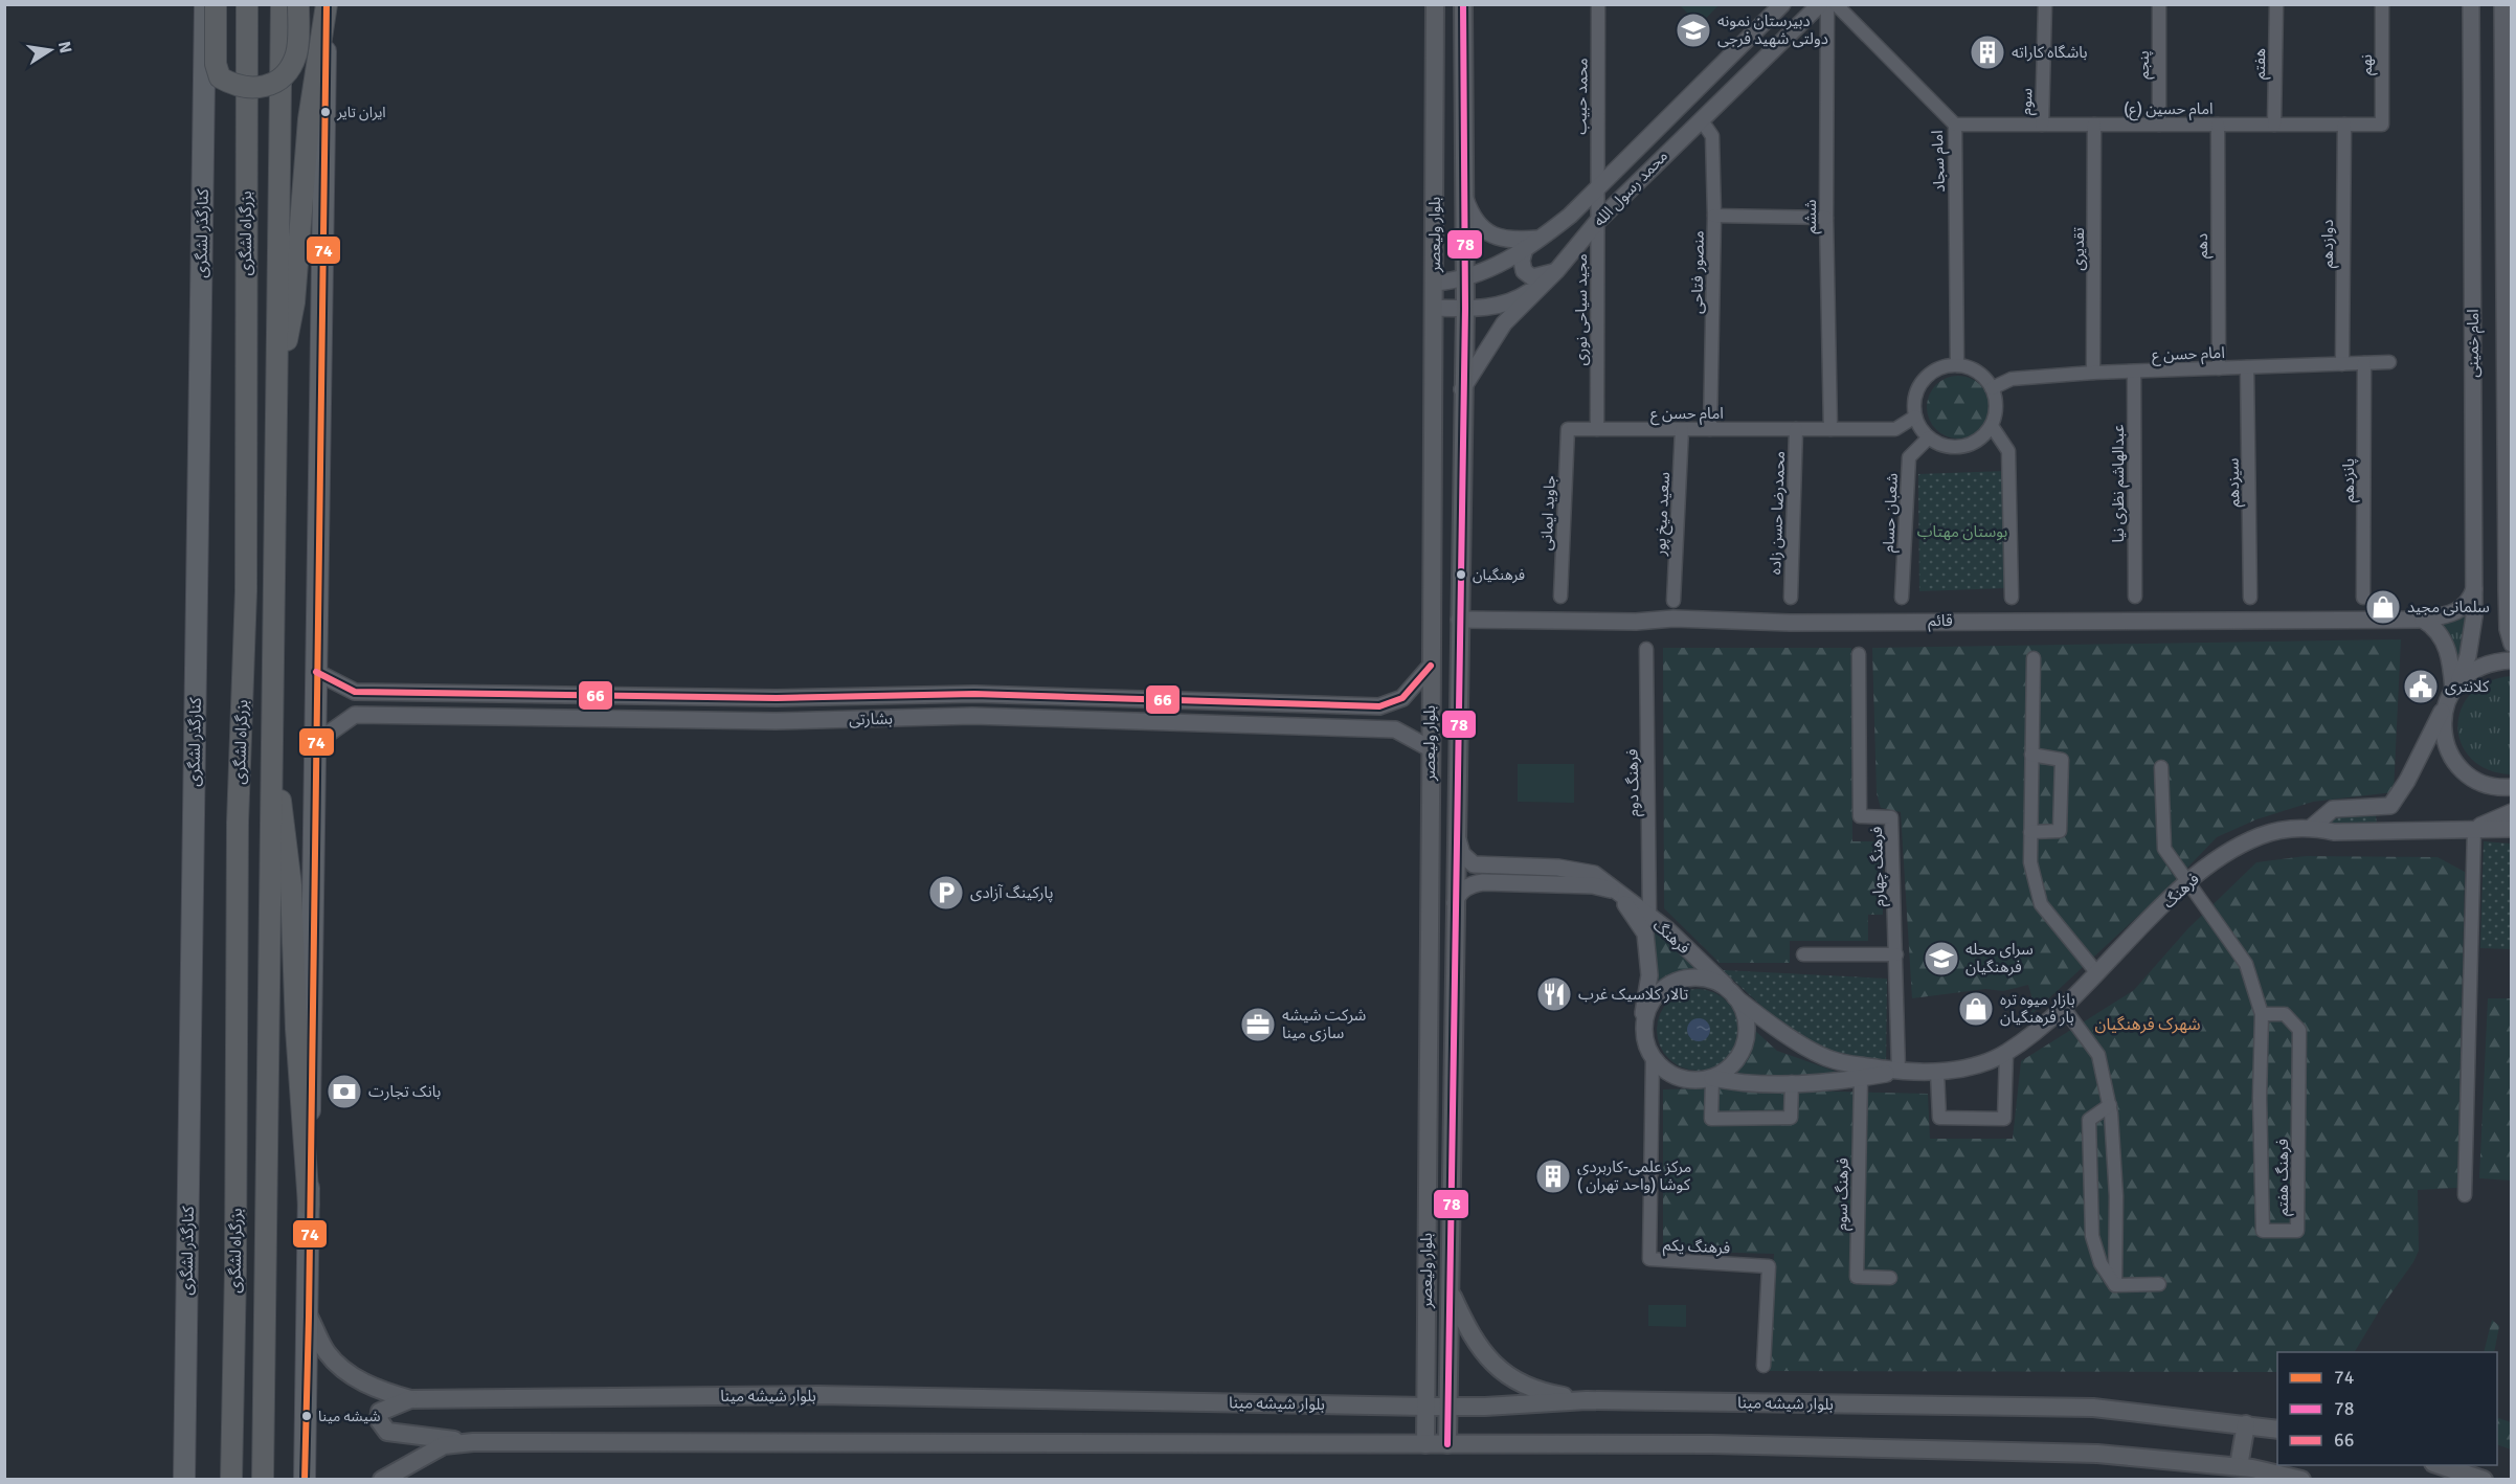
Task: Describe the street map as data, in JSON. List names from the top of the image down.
{
  "streets": {
    "highway": ["بزرگراه لشگری"],
    "main road": ["کنارگذر لشگری", "بلوار ولیعصر", "بلوار شیشه مینا"],
    "street": [
      "هفتم",
      "پنجم",
      "نهم",
      "محمد حبیب",
      "سوم",
      "امام حسین (ع)",
      "امام سجاد",
      "محمد رسول الله",
      "ششم",
      "دوازدهم",
      "دهم",
      "تقدیری",
      "منصور فتاحی",
      "مجید سیاحی نوری",
      "امام خمینی",
      "امام حسن ع",
      "پانزدهم",
      "سیزدهم",
      "عبدالهاشم نظری نیا",
      "جاوید ایمانی",
      "محمدرضا حسن زاده",
      "شعبان حسام",
      "سعید میخ پور",
      "قائم",
      "بشارتی",
      "فرهنگ دوم",
      "فرهنگ چهارم",
      "فرهنگ",
      "فرهنگ هفتم",
      "فرهنگ سوم",
      "فرهنگ یکم"
    ]
  },
  "crossings": [
    ["هفتم", "امام حسین (ع)"],
    ["پنجم", "امام حسین (ع)"],
    ["نهم", "امام حسین (ع)"],
    ["محمد حبیب", "محمد رسول الله"],
    ["محمد حبیب", "مجید سیاحی نوری"],
    ["سوم", "امام حسین (ع)"],
    ["امام حسین (ع)", "امام سجاد"],
    ["امام حسین (ع)", "دوازدهم"],
    ["امام حسین (ع)", "دهم"],
    ["امام حسین (ع)", "تقدیری"],
    ["امام سجاد", "امام حسن ع"],
    ["امام سجاد", "شعبان حسام"],
    ["محمد رسول الله", "بلوار ولیعصر"],
    ["محمد رسول الله", "منصور فتاحی"],
    ["محمد رسول الله", "مجید سیاحی نوری"],
    ["ششم", "امام حسن ع"],
    ["بلوار ولیعصر", "قائم"],
    ["بلوار ولیعصر", "بشارتی"],
    ["بلوار ولیعصر", "فرهنگ"],
    ["بلوار ولیعصر", "بلوار شیشه مینا"],
    ["دوازدهم", "امام حسن ع"],
    ["دهم", "امام حسن ع"],
    ["تقدیری", "امام حسن ع"],
    ["منصور فتاحی", "امام حسن ع"],
    ["مجید سیاحی نوری", "امام حسن ع"],
    ["امام خمینی", "قائم"],
    ["امام حسن ع", "پانزدهم"],
    ["امام حسن ع", "سیزدهم"],
    ["امام حسن ع", "عبدالهاشم نظری نیا"],
    ["امام حسن ع", "جاوید ایمانی"],
    ["امام حسن ع", "محمدرضا حسن زاده"],
    ["امام حسن ع", "شعبان حسام"],
    ["امام حسن ع", "سعید میخ پور"],
    ["فرهنگ دوم", "فرهنگ"],
    ["فرهنگ چهارم", "فرهنگ"],
    ["فرهنگ", "فرهنگ هفتم"],
    ["فرهنگ", "فرهنگ سوم"],
    ["فرهنگ", "فرهنگ یکم"]
  ],
  "districts": ["شهرک فرهنگیان"],
  "parks": ["بوستان مهتاب"],
  "places": {
    "school or university": ["دبیرستان نمونه دولتی شهید فرجی", "سرای محله فرهنگیان"],
    "building": ["باشگاه کاراته", "مرکز علمی-کاربردی کوشا (واحد تهران )"],
    "other": ["ایران تایر", "فرهنگیان", "شیشه مینا"],
    "shop": ["سلمانی مجید", "بازار میوه تره بار فرهنگیان"],
    "public building": ["کلانتری"],
    "parking": ["پارکینگ آزادی"],
    "restaurant": ["تالار کلاسیک غرب"],
    "office": ["شرکت شیشه سازی مینا"],
    "bank": ["بانک تجارت"]
  },
  "lines": ["transit line 74", "transit line 78", "transit line 66"],
  "legend": ["74", "78", "66"],
  "north": "right"
}
